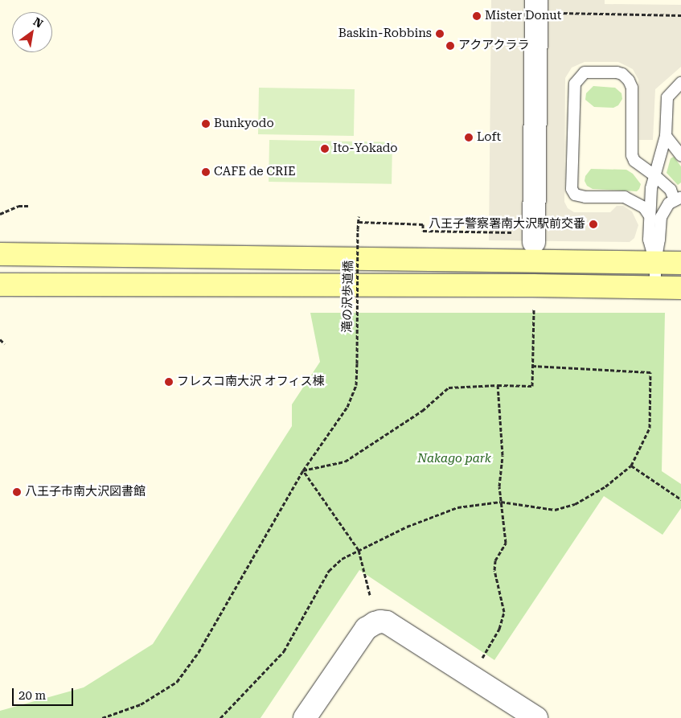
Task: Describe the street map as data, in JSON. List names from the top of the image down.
{
  "streets": {
    "path": ["滝の沢歩道橋"]
  },
  "parks": ["Nakago park"],
  "places": [
    "Mister Donut",
    "Baskin-Robbins",
    "アクアクララ",
    "Bunkyodo",
    "Loft",
    "Ito-Yokado",
    "CAFE de CRIE",
    "八王子警察署南大沢駅前交番",
    "フレスコ南大沢 オフィス棟",
    "八王子市南大沢図書館"
  ],
  "scale_bar": "20 m",
  "north": "top right"
}
